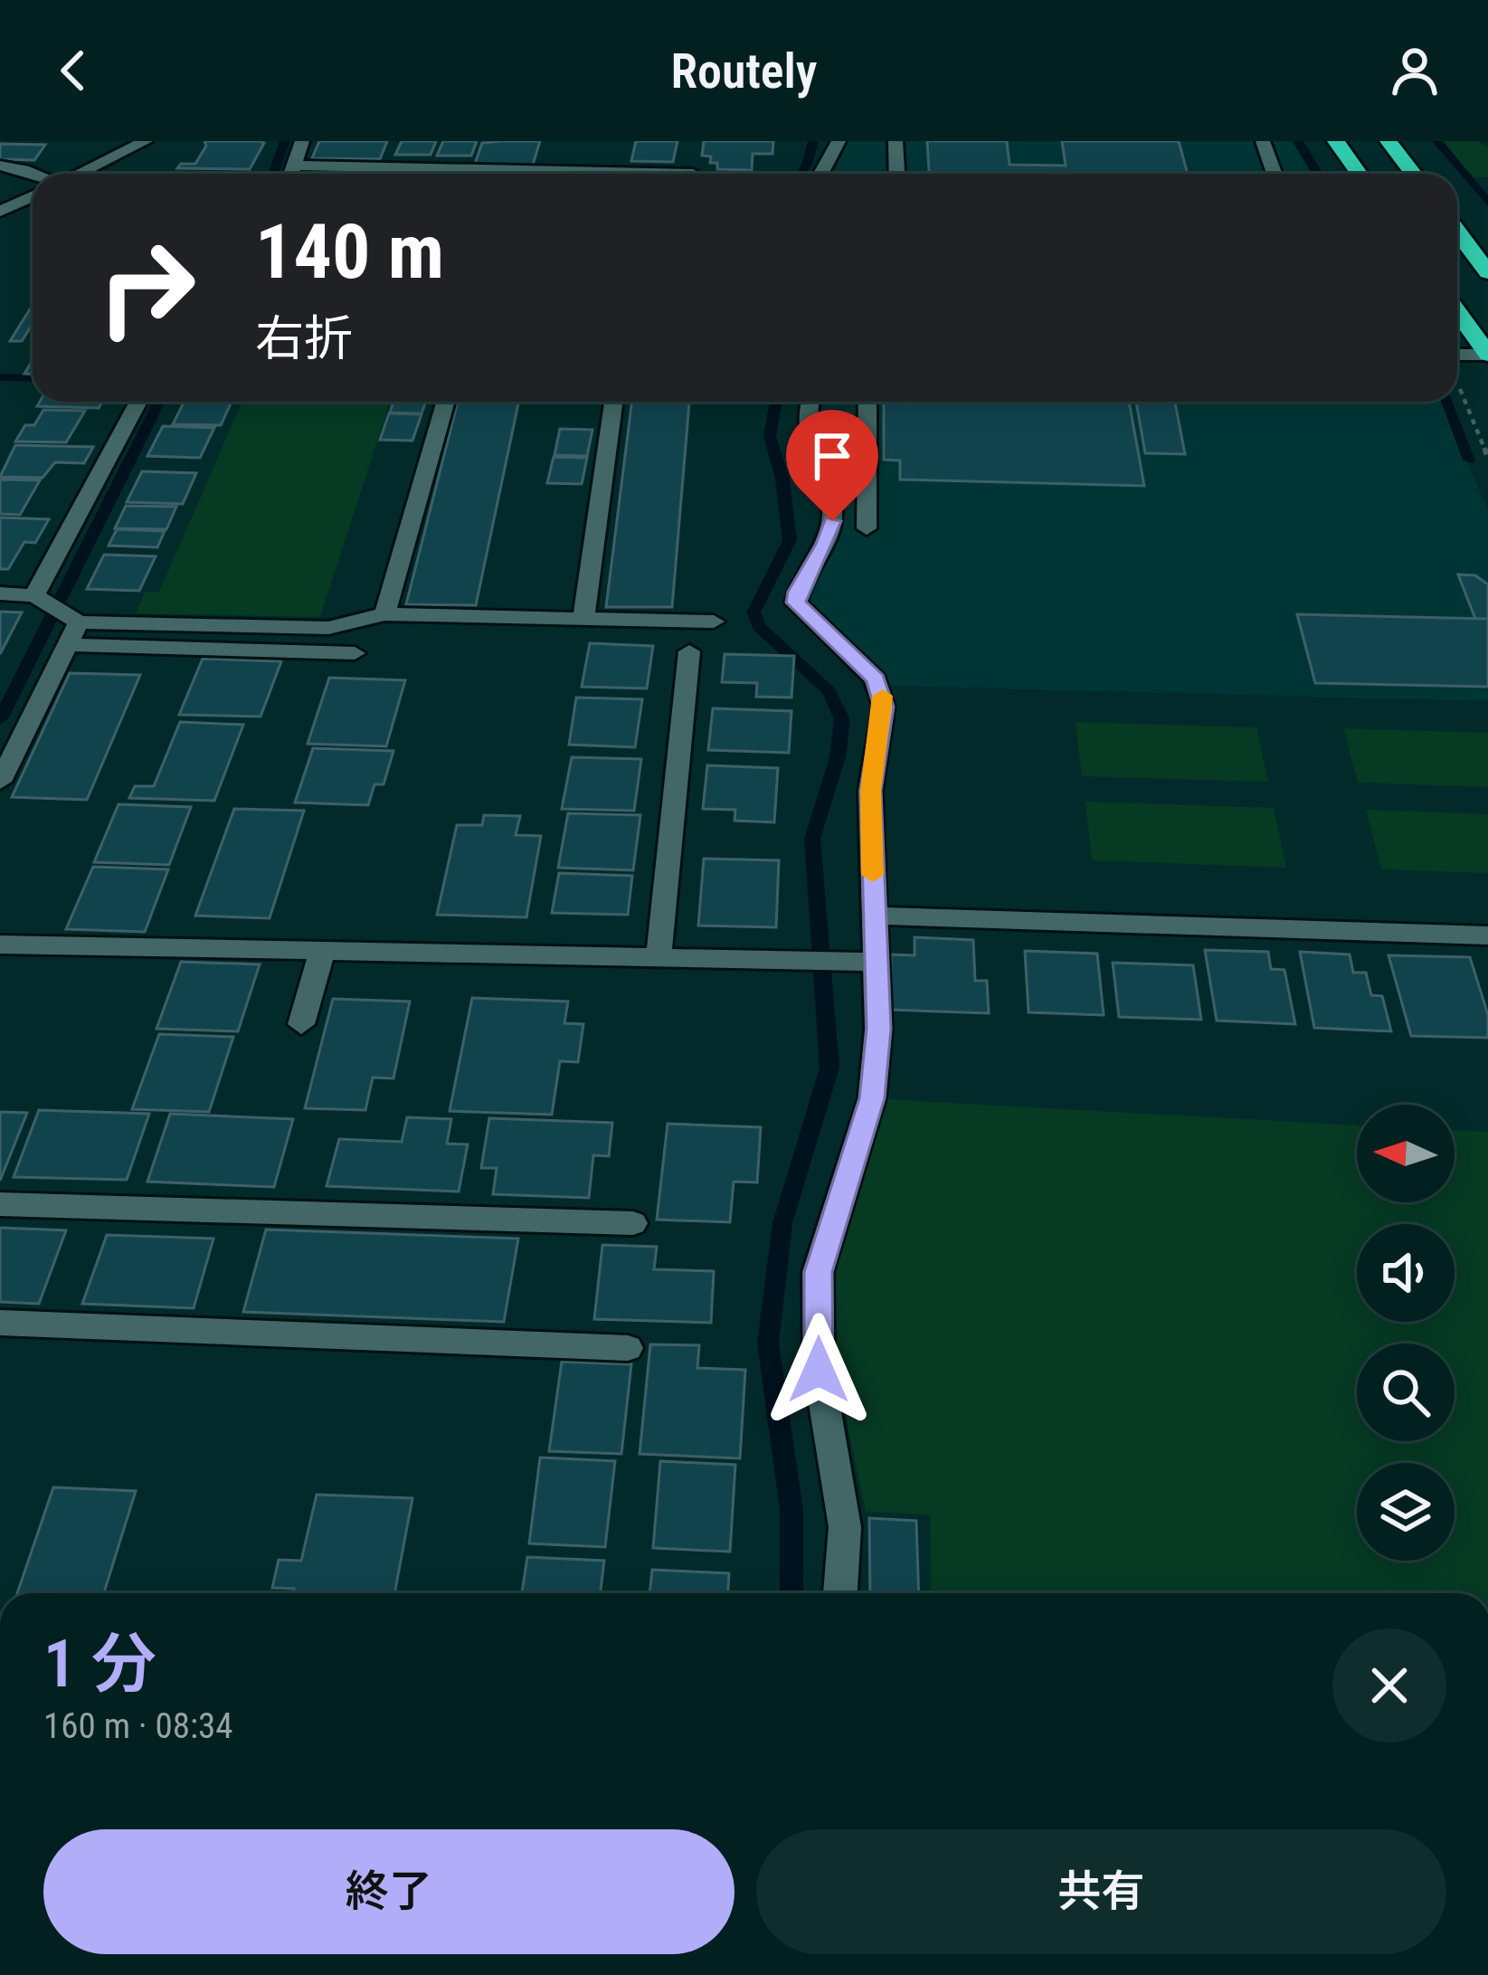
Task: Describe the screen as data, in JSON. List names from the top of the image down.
{
  "north": "left",
  "page": {
    "header": "Routely",
    "turn": ["140 m", "右折"],
    "heading": ["1 分", "160 m · 08:34"],
    "buttons": ["終了", "共有"]
  }
}
